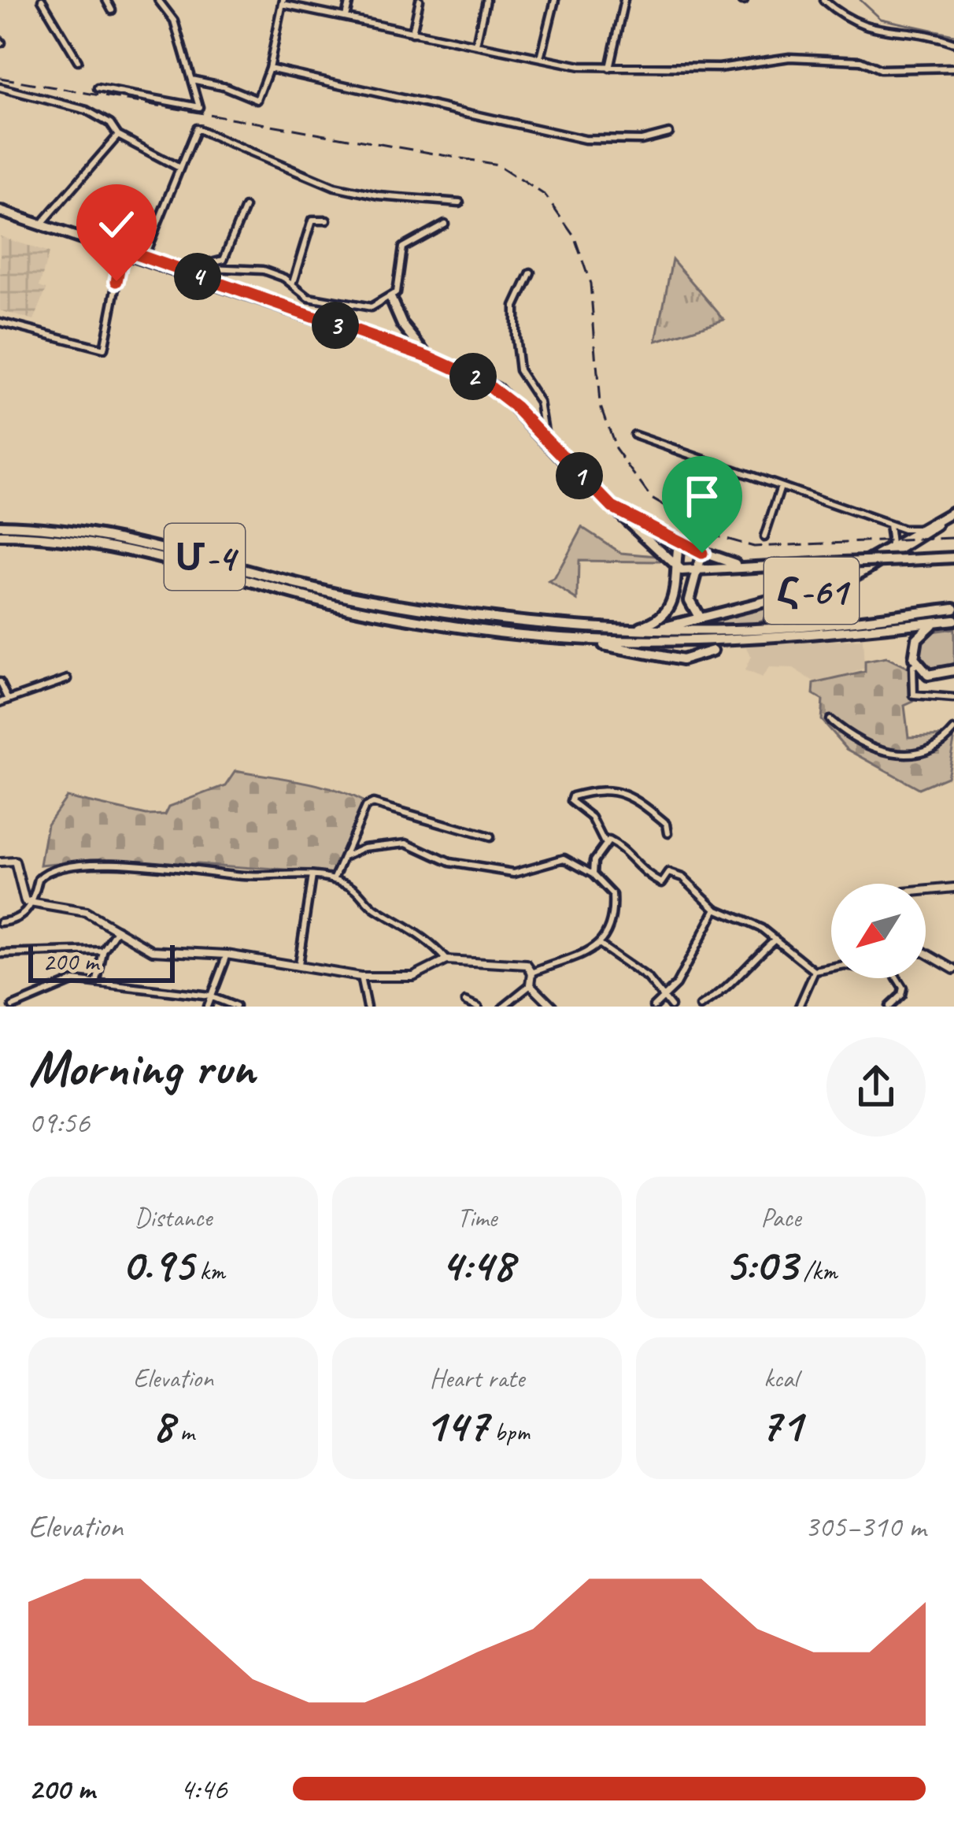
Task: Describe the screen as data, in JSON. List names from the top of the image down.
{
  "streets": {
    "main road": ["Մ-4", "Հ-61"]
  },
  "crossings": [
    ["Մ-4", "Հ-61"]
  ],
  "scale_bar": "200 m",
  "north": "bottom left",
  "page": {
    "pins": [
      "4",
      "3",
      "2",
      "1"
    ],
    "scale": "200 m",
    "heading": ["Morning run", "09:56"],
    "stats": [
      ["Distance", "0.95 km"],
      ["Time", "4:48"],
      ["Pace", "5:03 /km"],
      ["Elevation", "8 m"],
      ["Heart rate", "147 bpm"],
      ["kcal", "71"]
    ],
    "chart": ["Elevation", "305–310 m"],
    "list": [
      {
        "name": "200 m",
        "note": "4:46"
      }
    ]
  }
}
